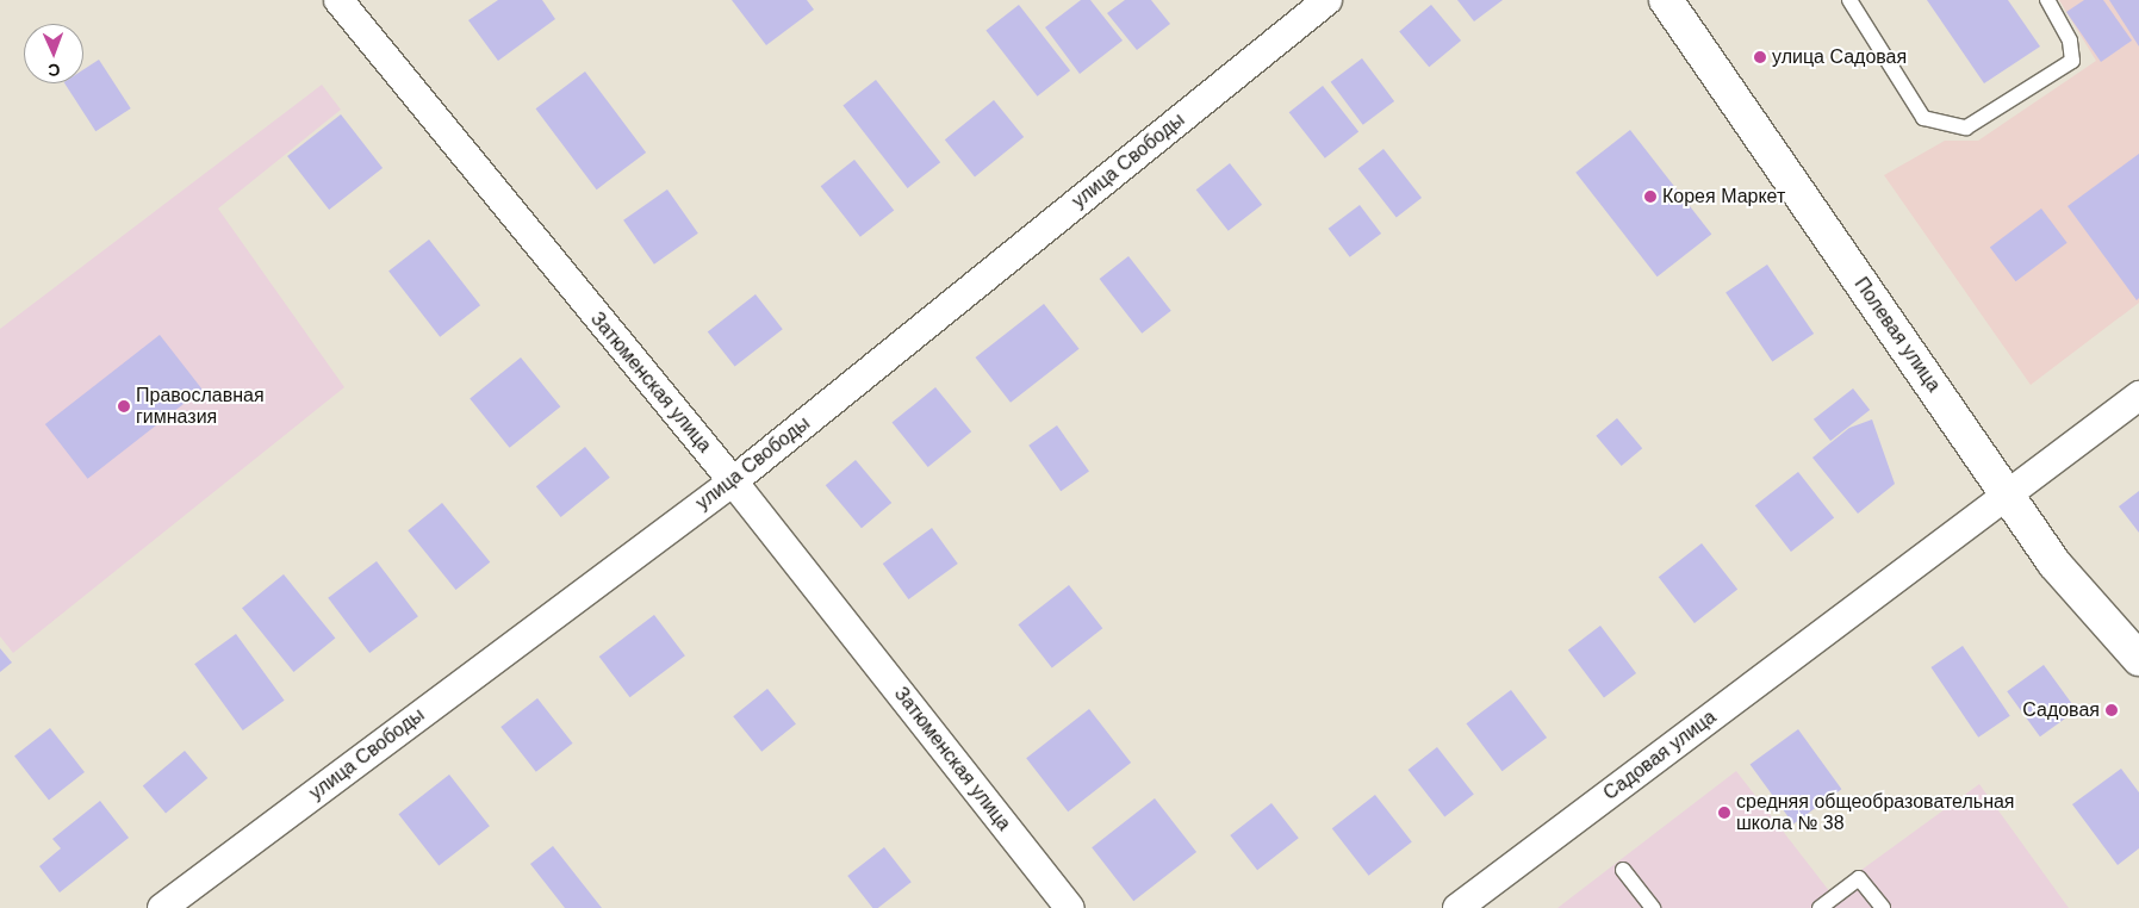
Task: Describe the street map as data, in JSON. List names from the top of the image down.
{
  "streets": {
    "street": [
      "улица Свободы",
      "Полевая улица",
      "Затюменская улица",
      "Садовая улица"
    ]
  },
  "crossings": [
    ["улица Свободы", "Затюменская улица"],
    ["Полевая улица", "Садовая улица"]
  ],
  "places": [
    "улица Садовая",
    "Корея Маркет",
    "Православная гимназия",
    "Садовая",
    "средняя общеобразовательная школа № 38"
  ],
  "north": "bottom"
}
